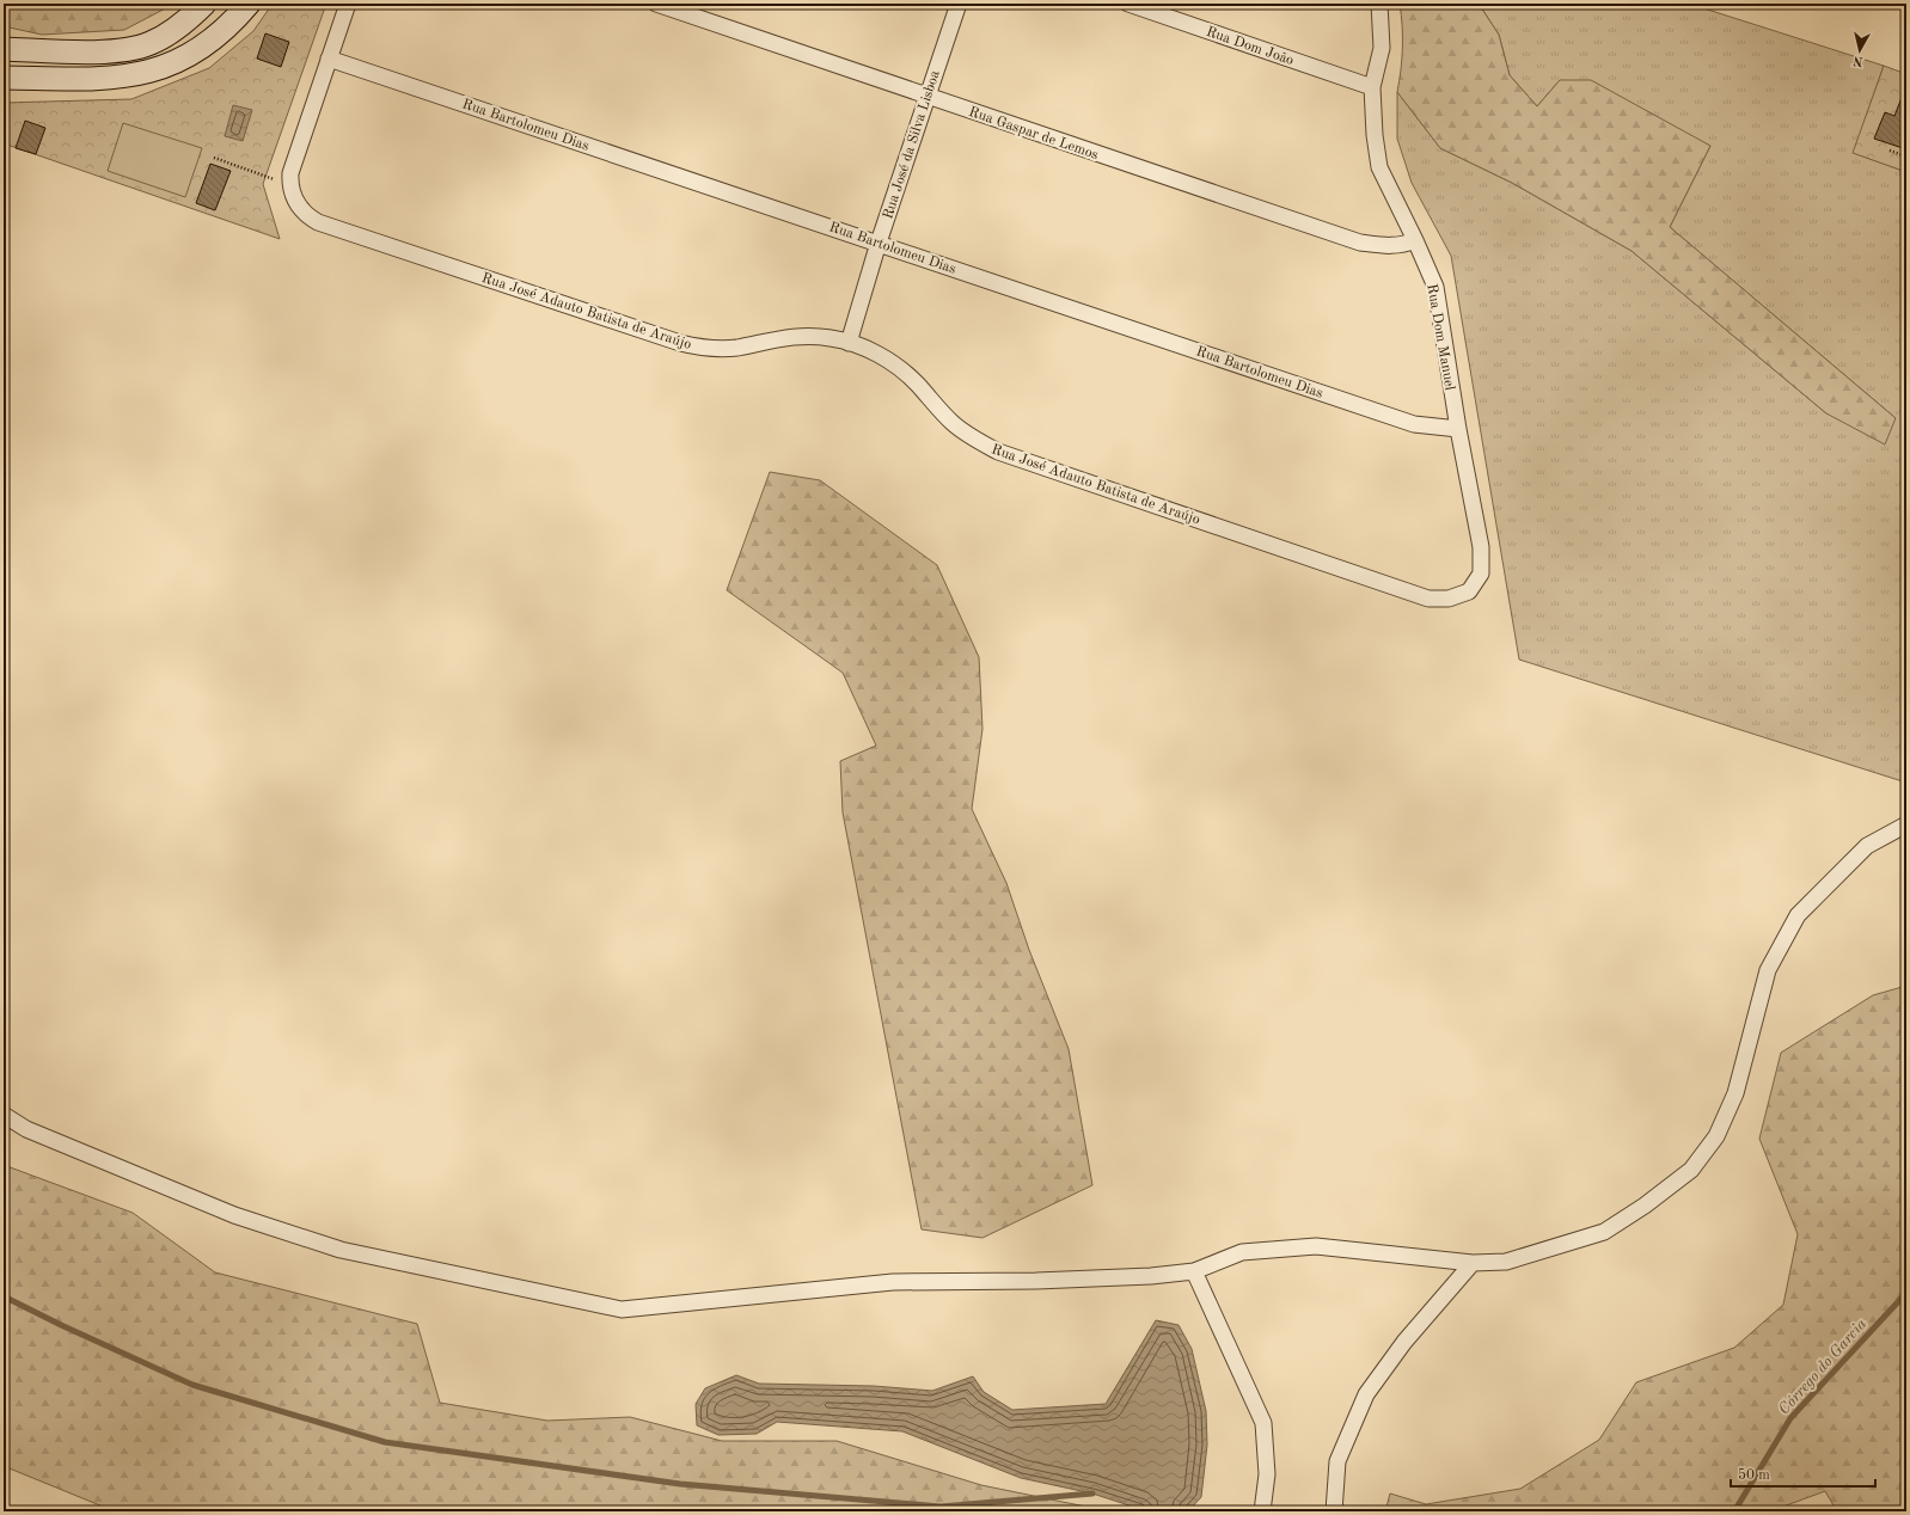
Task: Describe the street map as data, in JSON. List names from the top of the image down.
{
  "streets": {
    "street": [
      "Rua Dom João",
      "Rua Bartolomeu Dias",
      "Rua Gaspar de Lemos",
      "Rua José da Silva Lisboa",
      "Rua José Adauto Batista de Araújo",
      "Rua Dom Manuel"
    ]
  },
  "crossings": [
    ["Rua Dom João", "Rua Dom Manuel"],
    ["Rua Bartolomeu Dias", "Rua José da Silva Lisboa"],
    ["Rua Bartolomeu Dias", "Rua Dom Manuel"],
    ["Rua Gaspar de Lemos", "Rua José da Silva Lisboa"],
    ["Rua Gaspar de Lemos", "Rua Dom Manuel"],
    ["Rua José da Silva Lisboa", "Rua José Adauto Batista de Araújo"],
    ["Rua José Adauto Batista de Araújo", "Rua Dom Manuel"]
  ],
  "water": ["Córrego do Garcia"],
  "scale_bar": "50 m",
  "north": "bottom"
}
